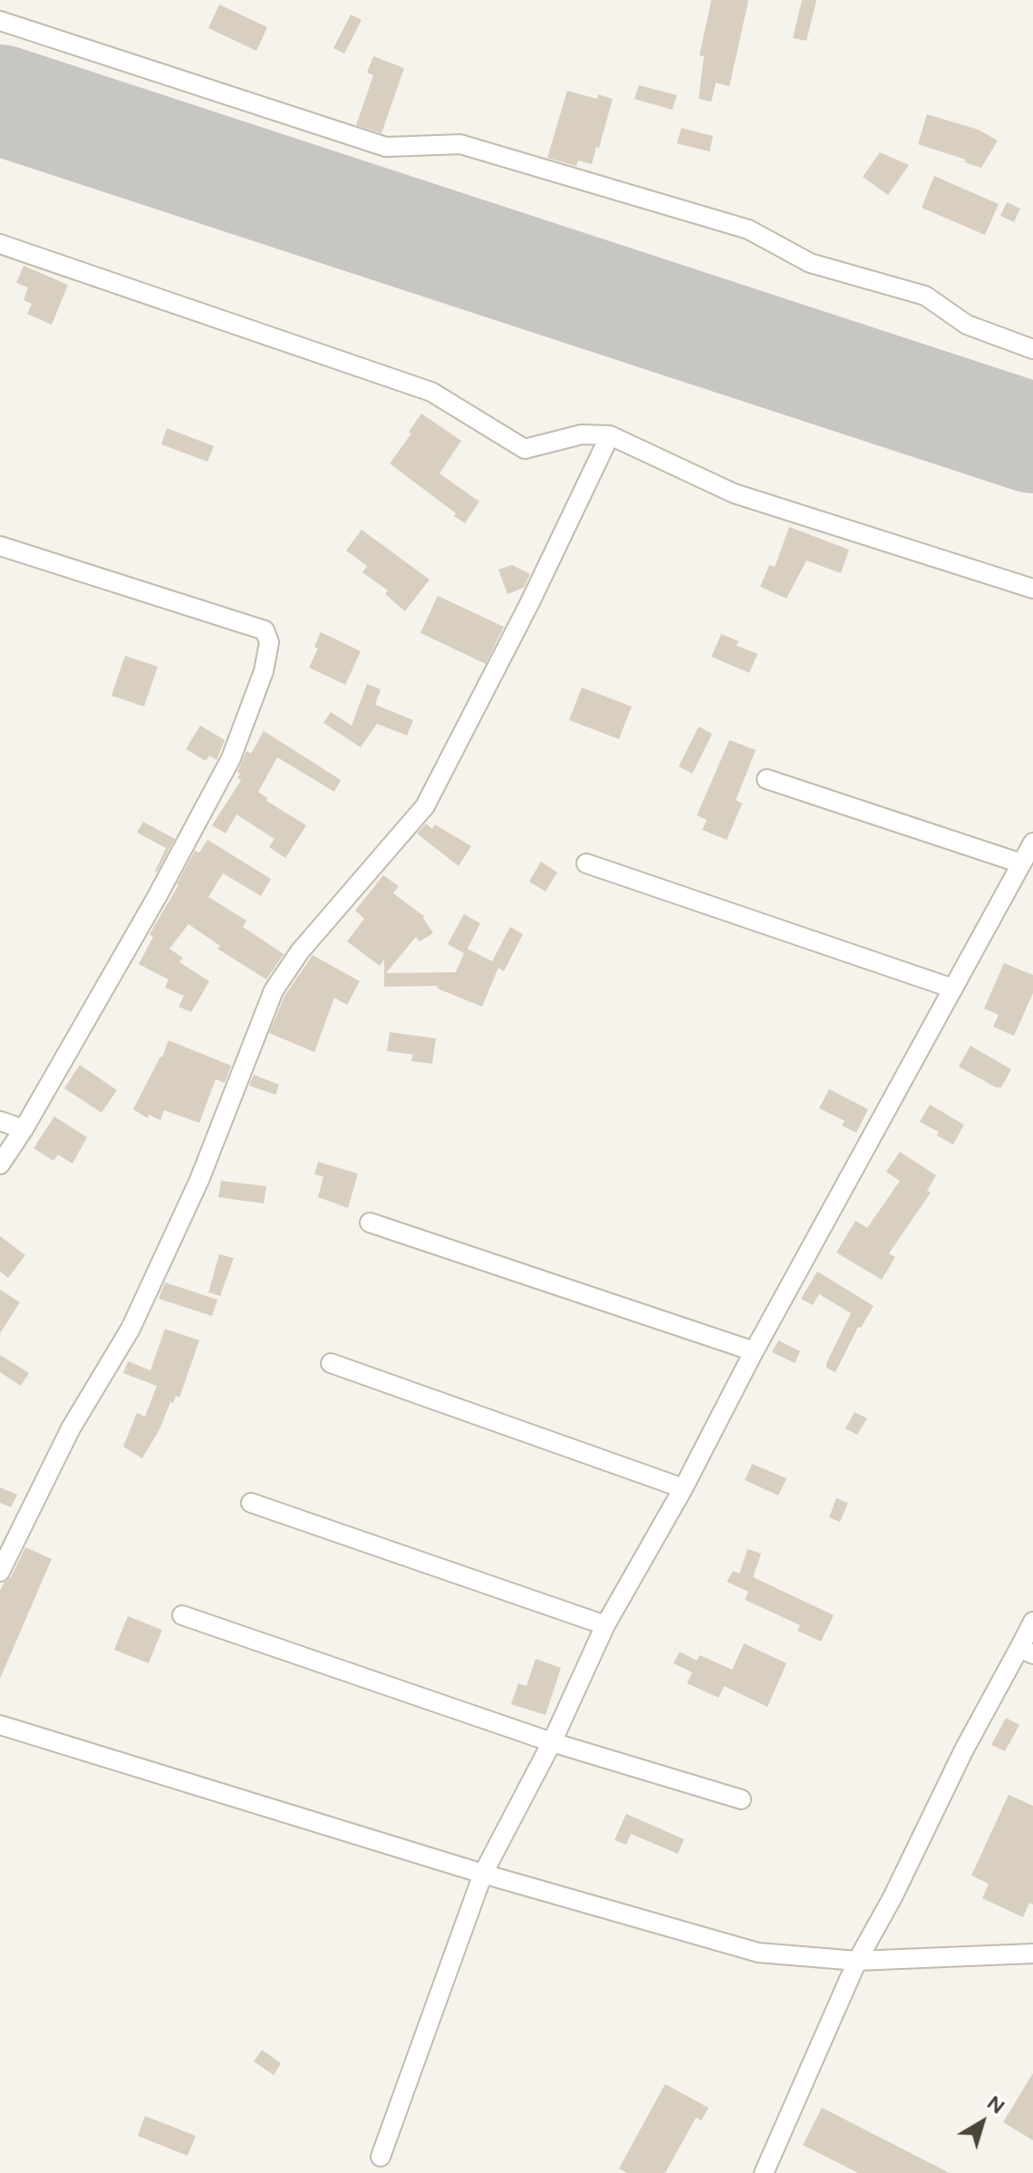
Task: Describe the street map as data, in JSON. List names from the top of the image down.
{
  "north": "top right"
}
